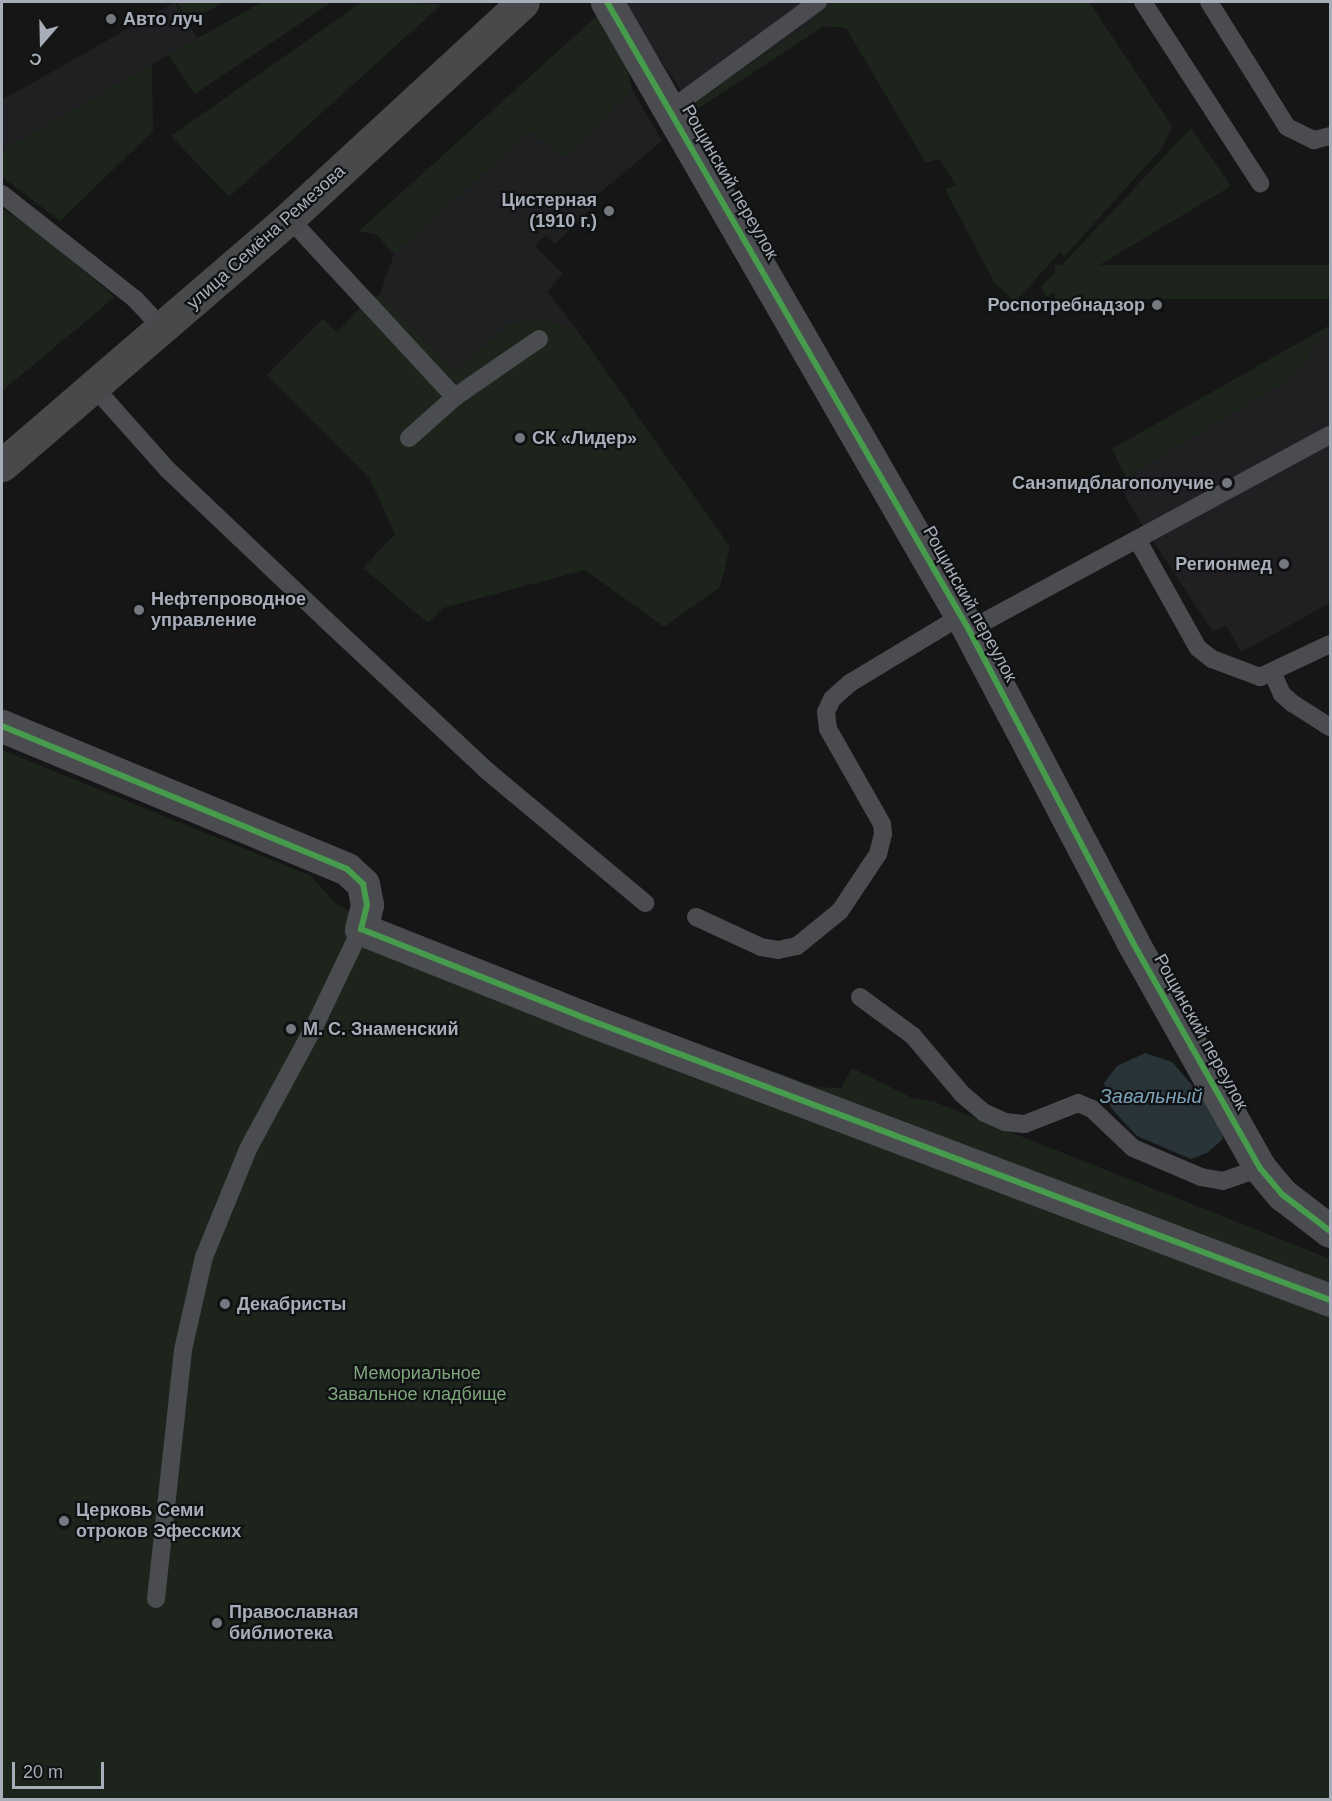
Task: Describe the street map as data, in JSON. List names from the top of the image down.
{
  "streets": {
    "main road": ["улица Семёна Ремезова"],
    "street": ["Рощинский переулок"]
  },
  "water": ["Завальный"],
  "parks": ["Мемориальное Завальное кладбище"],
  "places": [
    "Авто луч",
    "Цистерная (1910 г.)",
    "Роспотребнадзор",
    "СК «Лидер»",
    "Санэпидблагополучие",
    "Регионмед",
    "Нефтепроводное управление",
    "М. С. Знаменский",
    "Декабристы",
    "Церковь Семи отроков Эфесских",
    "Православная библиотека"
  ],
  "scale_bar": "20 m",
  "north": "bottom"
}
